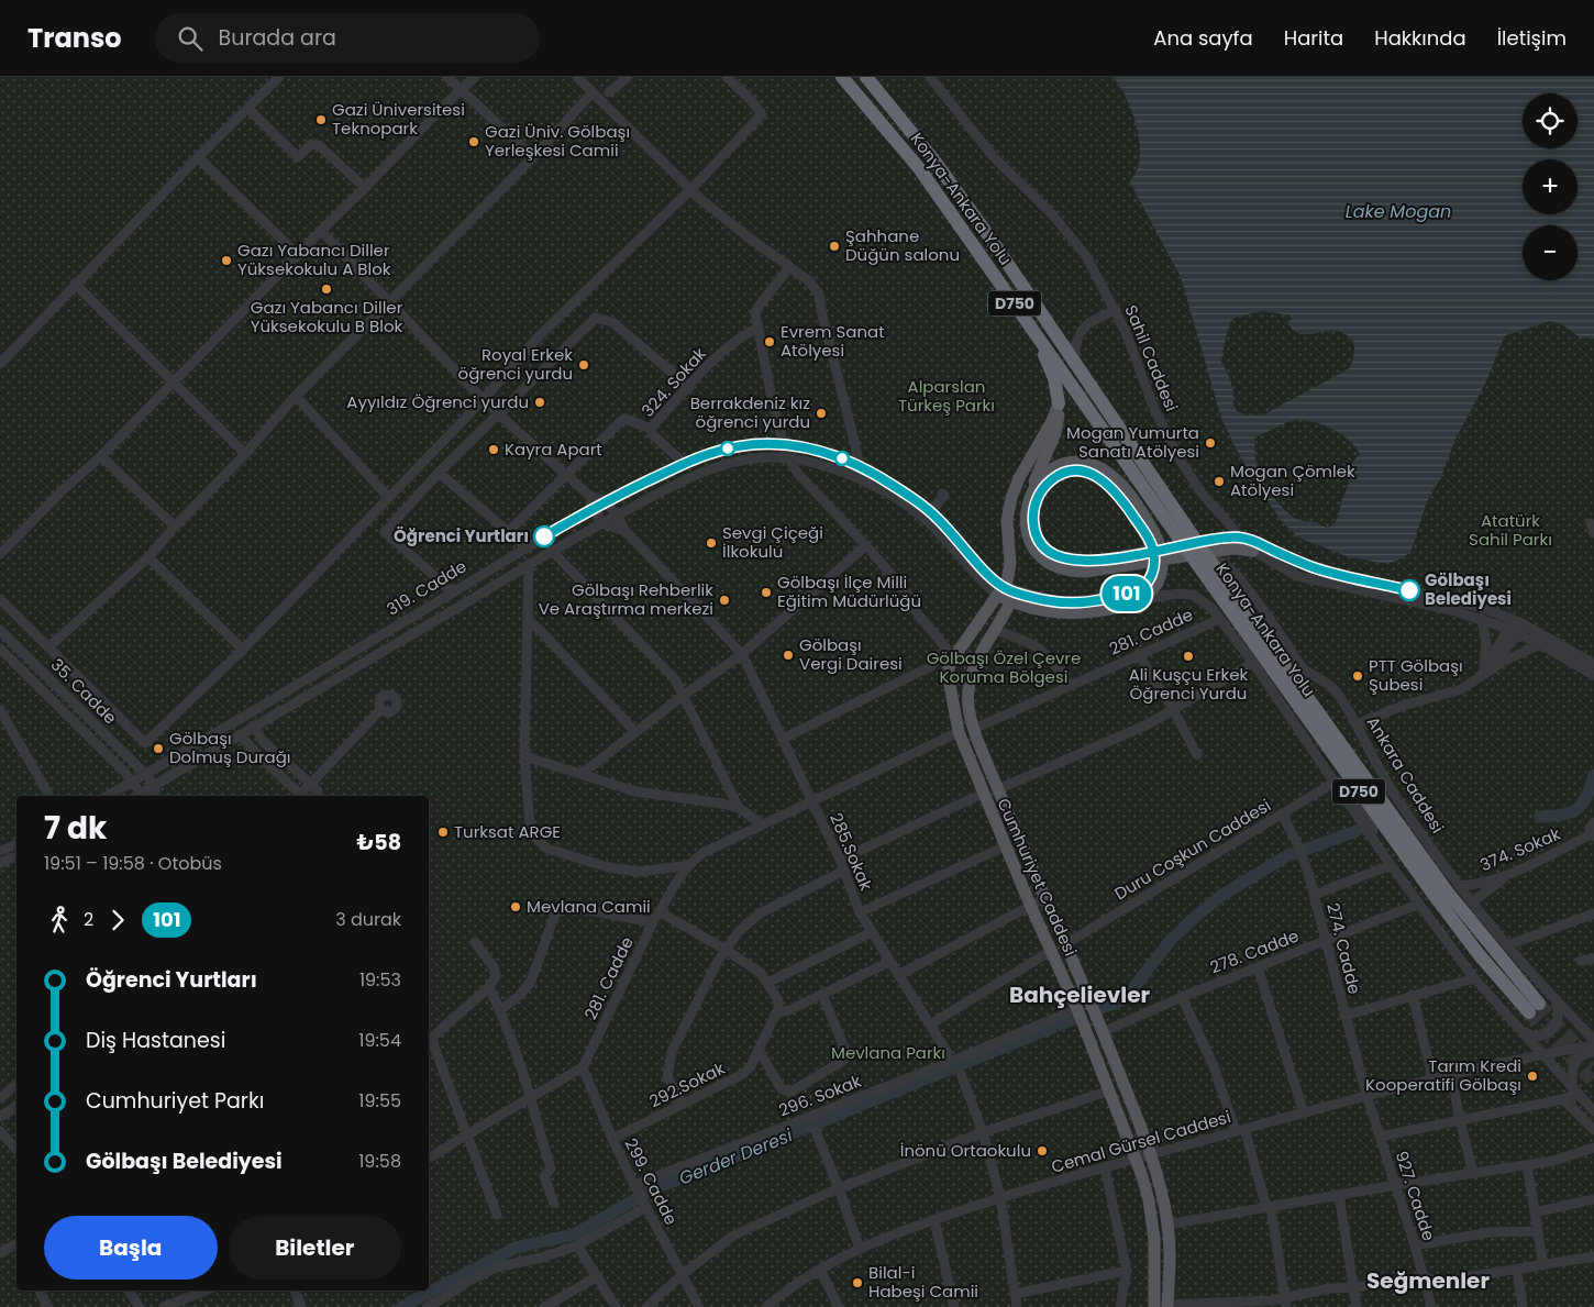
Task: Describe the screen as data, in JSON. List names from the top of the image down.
{
  "streets": {
    "highway": ["Konya-Ankara Yolu", "D750"],
    "main road": ["319. Cadde", "Cumhuriyet Caddesi"],
    "street": [
      "Sahil Caddesi",
      "324. Sokak",
      "281. Cadde",
      "35. Cadde",
      "Ankara Caddesi",
      "Duru Coşkun Caddesi",
      "374. Sokak",
      "285.Sokak",
      "274. Cadde",
      "278. Cadde",
      "292.Sokak",
      "296. Sokak",
      "Cemal Gürsel Caddesi",
      "299. Cadde",
      "927. Cadde"
    ]
  },
  "crossings": [
    ["Konya-Ankara Yolu", "D750"],
    ["Konya-Ankara Yolu", "Ankara Caddesi"],
    ["Konya-Ankara Yolu", "Duru Coşkun Caddesi"],
    ["D750", "Ankara Caddesi"],
    ["324. Sokak", "319. Cadde"],
    ["319. Cadde", "281. Cadde"],
    ["319. Cadde", "35. Cadde"],
    ["319. Cadde", "285.Sokak"],
    ["319. Cadde", "Cumhuriyet Caddesi"],
    ["281. Cadde", "285.Sokak"],
    ["281. Cadde", "Cumhuriyet Caddesi"],
    ["281. Cadde", "299. Cadde"],
    ["Ankara Caddesi", "374. Sokak"],
    ["Duru Coşkun Caddesi", "Cumhuriyet Caddesi"],
    ["Duru Coşkun Caddesi", "274. Cadde"],
    ["Cumhuriyet Caddesi", "278. Cadde"],
    ["Cumhuriyet Caddesi", "296. Sokak"],
    ["Cumhuriyet Caddesi", "Cemal Gürsel Caddesi"],
    ["274. Cadde", "278. Cadde"],
    ["274. Cadde", "Cemal Gürsel Caddesi"],
    ["274. Cadde", "927. Cadde"],
    ["292.Sokak", "299. Cadde"],
    ["296. Sokak", "299. Cadde"],
    ["Cemal Gürsel Caddesi", "927. Cadde"]
  ],
  "districts": ["Bahçelievler", "Seğmenler"],
  "water": ["Lake Mogan", "Gerder Deresi"],
  "parks": [
    "Alparslan Türkeş Parkı",
    "Atatürk Sahil Parkı",
    "Gölbaşı Özel Çevre Koruma Bölgesi",
    "Mevlana Parkı"
  ],
  "places": [
    "Gazi Üniversitesi Teknopark",
    "Gazi Üniv. Gölbaşı Yerleşkesi Camii",
    "Şahhane Düğün salonu",
    "Gazı Yabancı Diller Yüksekokulu A Blok",
    "Gazı Yabancı Diller Yüksekokulu B Blok",
    "Evrem Sanat Atölyesi",
    "Royal Erkek öğrenci yurdu",
    "Ayyıldız Öğrenci yurdu",
    "Berrakdeniz kız öğrenci yurdu",
    "Mogan Yumurta Sanatı Atölyesi",
    "Kayra Apart",
    "Mogan Çömlek Atölyesi",
    "Öğrenci Yurtları",
    "Sevgi Çiçeği İlkokulu",
    "Gölbaşı Belediyesi",
    "Gölbaşı İlçe Milli Eğitim Müdürlüğü",
    "Gölbaşı Rehberlik Ve Araştırma merkezi",
    "Gölbaşı Vergi Dairesi",
    "Ali Kuşçu Erkek Öğrenci Yurdu",
    "PTT Gölbaşı Şubesi",
    "Gölbaşı Dolmuş Durağı",
    "Turksat ARGE",
    "Mevlana Camii",
    "Tarım Kredi Kooperatifi Gölbaşı",
    "İnönü Ortaokulu",
    "Bilal-i Habeşi Camii"
  ],
  "lines": ["bus line 101"],
  "page": {
    "header": "Transo",
    "search": "Burada ara",
    "nav": [
      "Ana sayfa",
      "Harita",
      "Hakkında",
      "İletişim"
    ],
    "on_map": "101",
    "map_buttons": ["+", "−"],
    "heading": ["7 dk", "19:51 – 19:58 · Otobüs", "₺58"],
    "legs": ["2", "101", "3 durak"],
    "list": [
      {
        "name": "Öğrenci Yurtları",
        "value": "19:53"
      },
      {
        "name": "Diş Hastanesi",
        "value": "19:54"
      },
      {
        "name": "Cumhuriyet Parkı",
        "value": "19:55"
      },
      {
        "name": "Gölbaşı Belediyesi",
        "value": "19:58"
      }
    ],
    "buttons": ["Başla", "Biletler"]
  }
}
